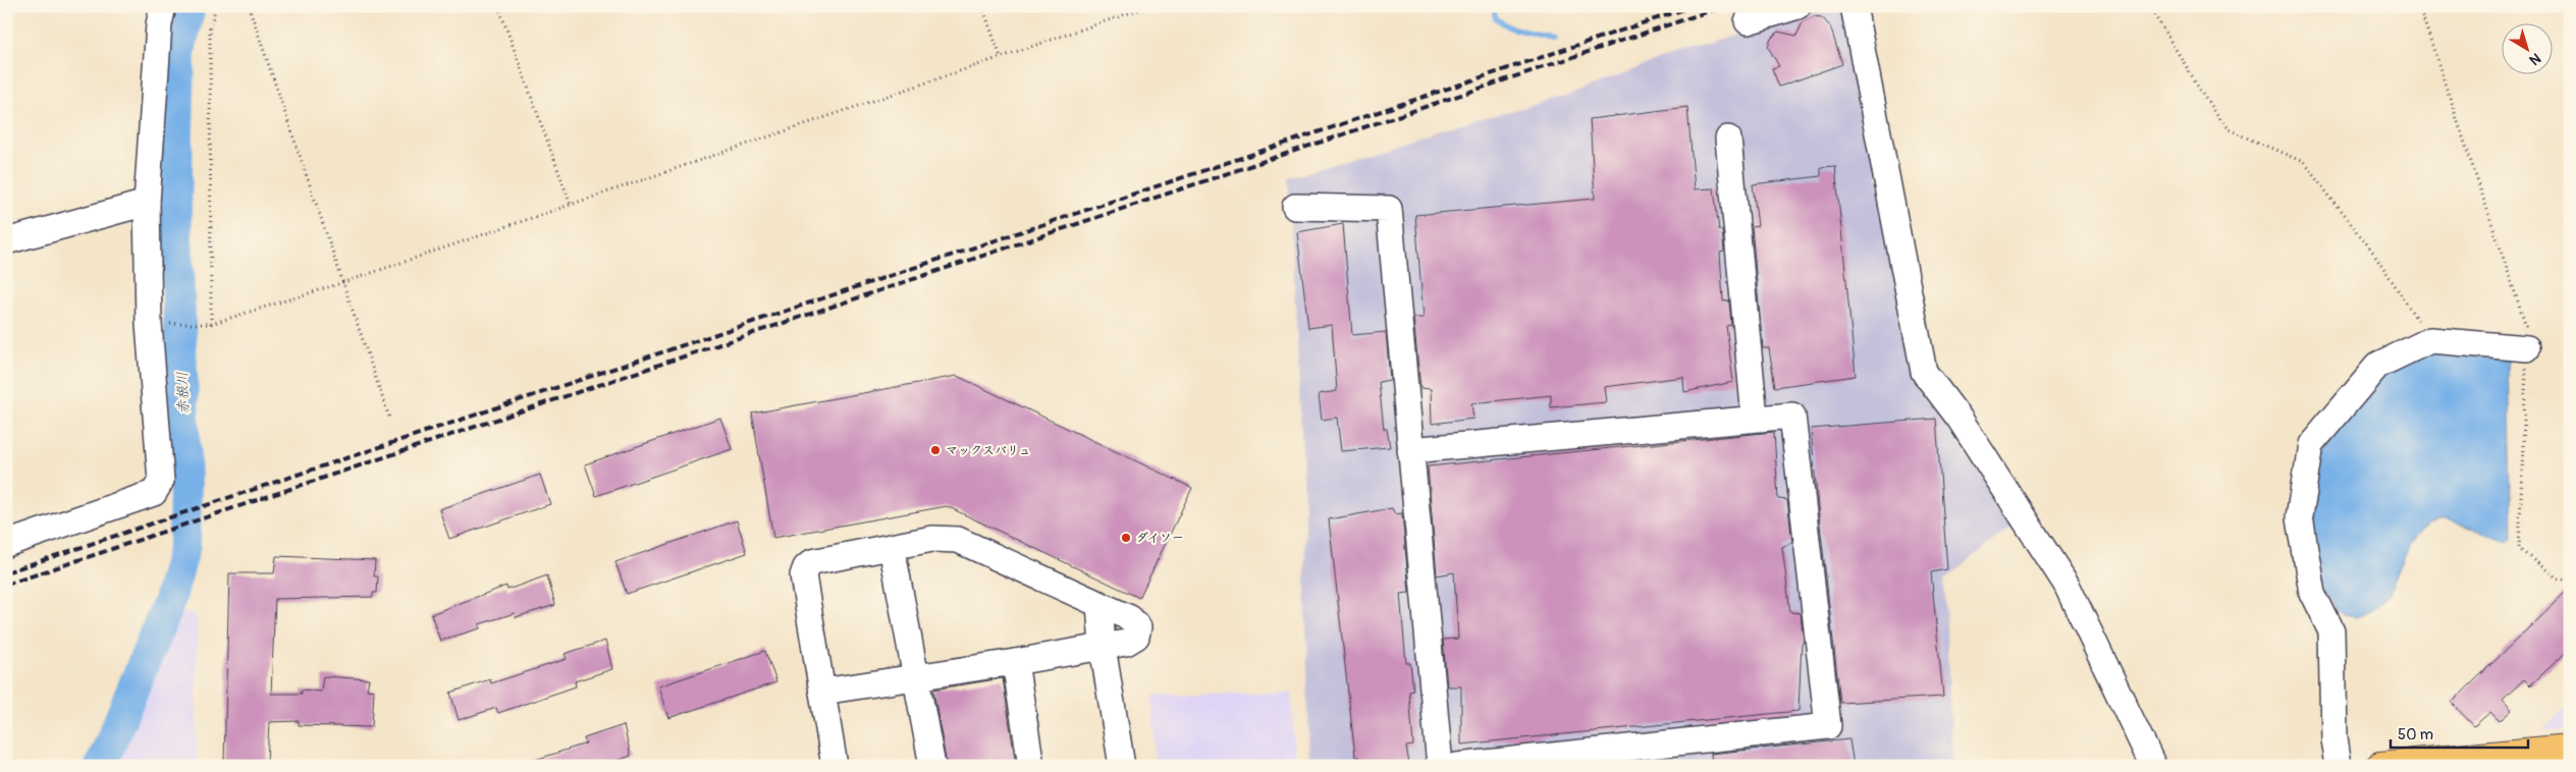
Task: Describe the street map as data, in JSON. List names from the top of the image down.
{
  "water": ["赤根川"],
  "places": ["マックスバリュ", "ダイソー"],
  "scale_bar": "50 m",
  "north": "bottom right"
}
